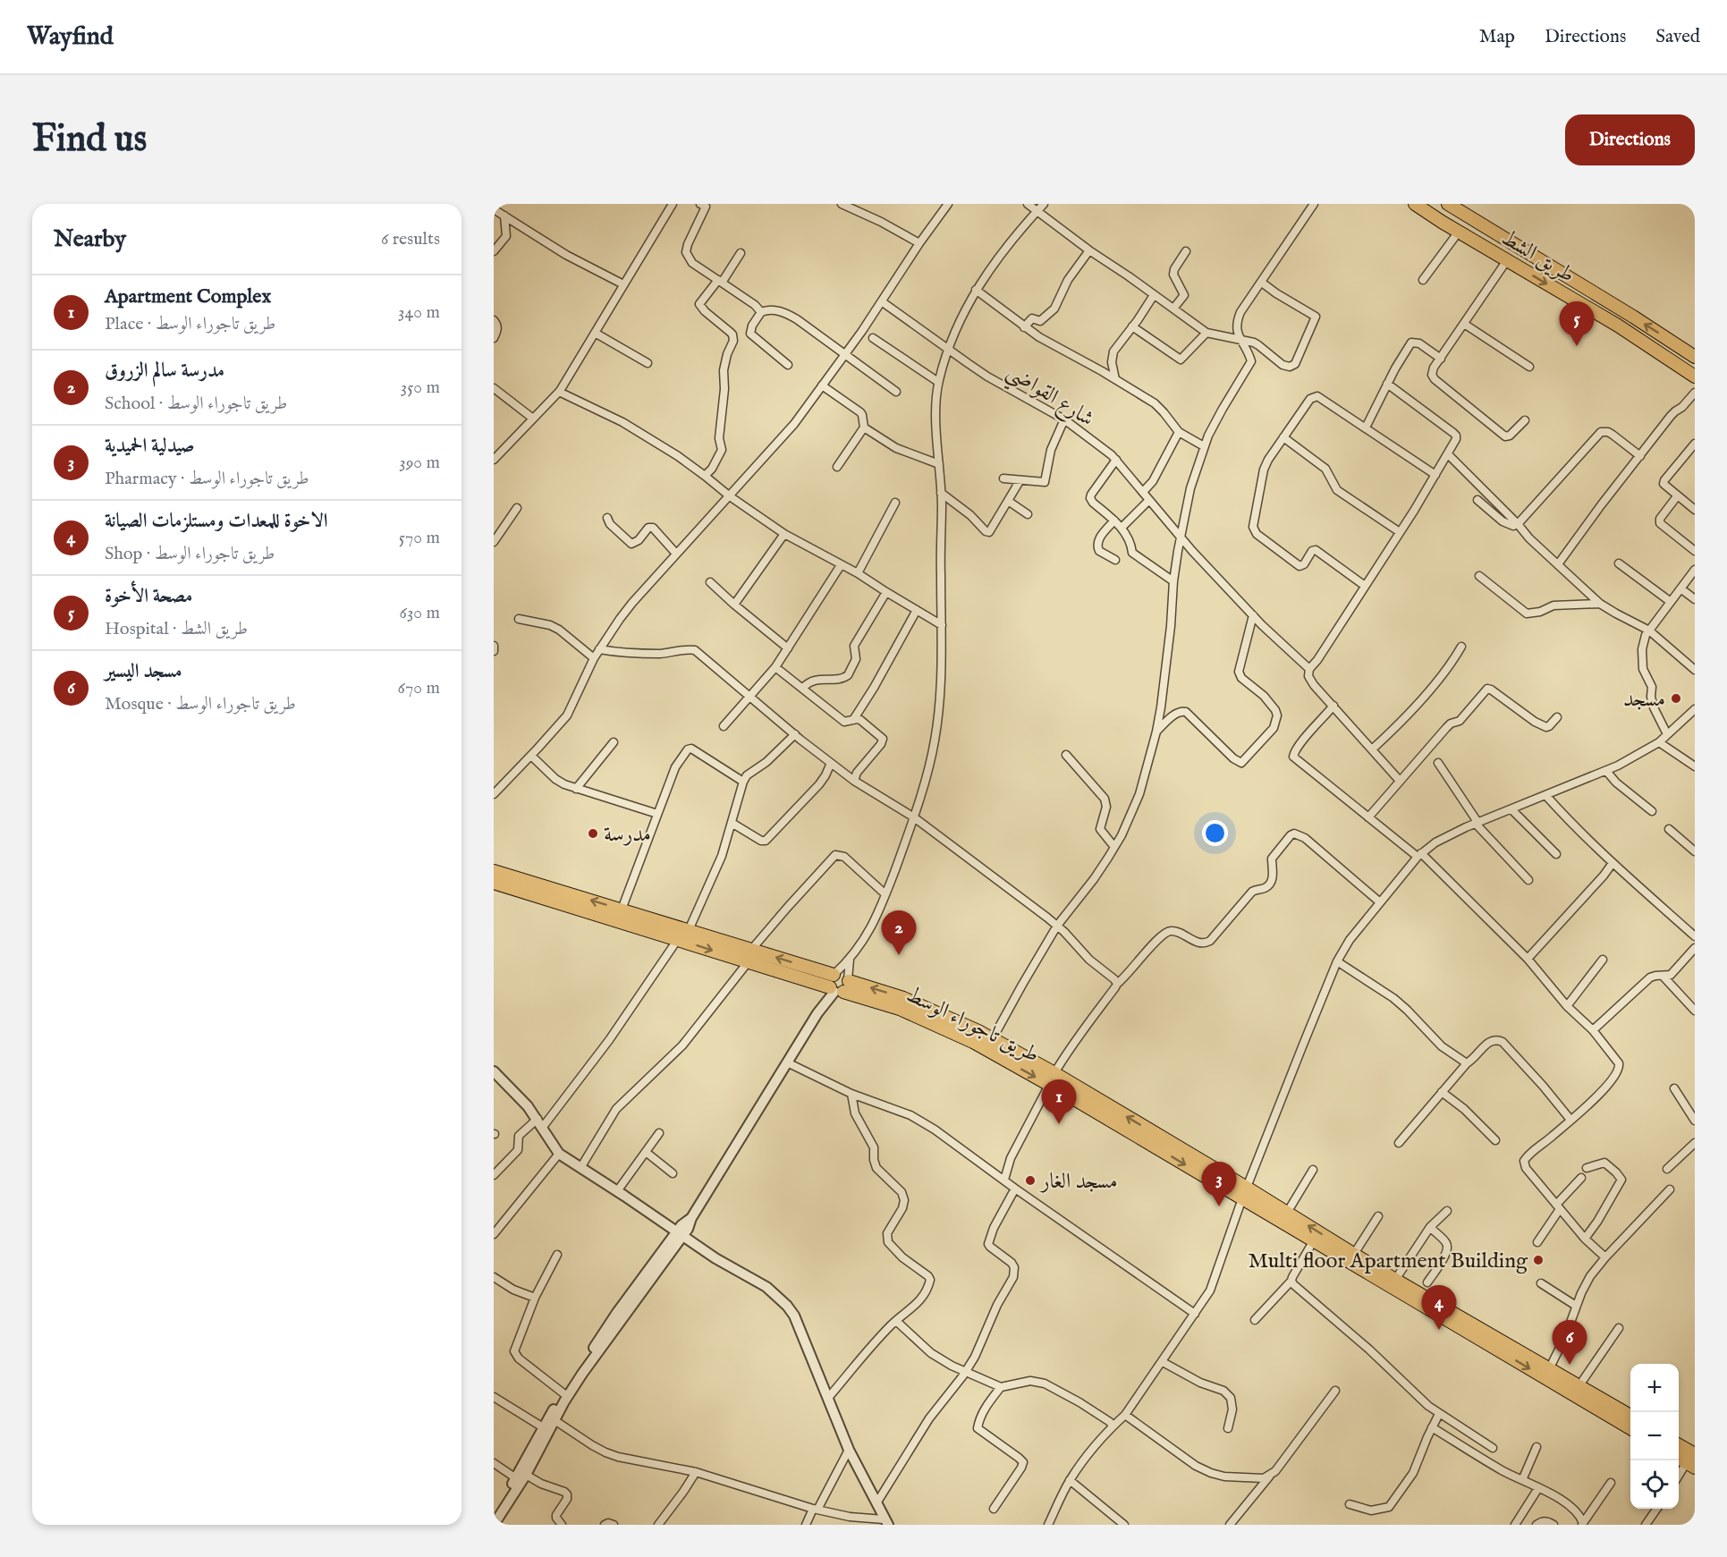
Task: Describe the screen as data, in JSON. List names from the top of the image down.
{
  "streets": {
    "main road": ["طريق الشط", "طريق تاجوراء الوسط"],
    "street": ["شارع القواضي"]
  },
  "places": [
    "مسجد",
    "مدرسة",
    "مسجد الغار",
    "Multi floor Apartment Building"
  ],
  "page": {
    "header": "Wayfind",
    "nav": ["Map", "Directions", "Saved"],
    "buttons": "Directions",
    "title": "Find us",
    "heading": ["Nearby", "6 results"],
    "list": [
      {
        "mark": "1",
        "name": "Apartment Complex",
        "note": "Place · طريق تاجوراء الوسط",
        "value": "340 m"
      },
      {
        "mark": "2",
        "name": "مدرسة سالم الزروق",
        "note": "School · طريق تاجوراء الوسط",
        "value": "350 m"
      },
      {
        "mark": "3",
        "name": "صيدلية الحميدية",
        "note": "Pharmacy · طريق تاجوراء الوسط",
        "value": "390 m"
      },
      {
        "mark": "4",
        "name": "الاخوة للمعدات ومستلزمات الصيانة",
        "note": "Shop · طريق تاجوراء الوسط",
        "value": "570 m"
      },
      {
        "mark": "5",
        "name": "مصحة الأخوة",
        "note": "Hospital · طريق الشط",
        "value": "630 m"
      },
      {
        "mark": "6",
        "name": "مسجد اليسير",
        "note": "Mosque · طريق تاجوراء الوسط",
        "value": "670 m"
      }
    ],
    "pins": [
      "5",
      "2",
      "1",
      "3",
      "4",
      "6"
    ],
    "map_buttons": ["+", "−"]
  }
}
